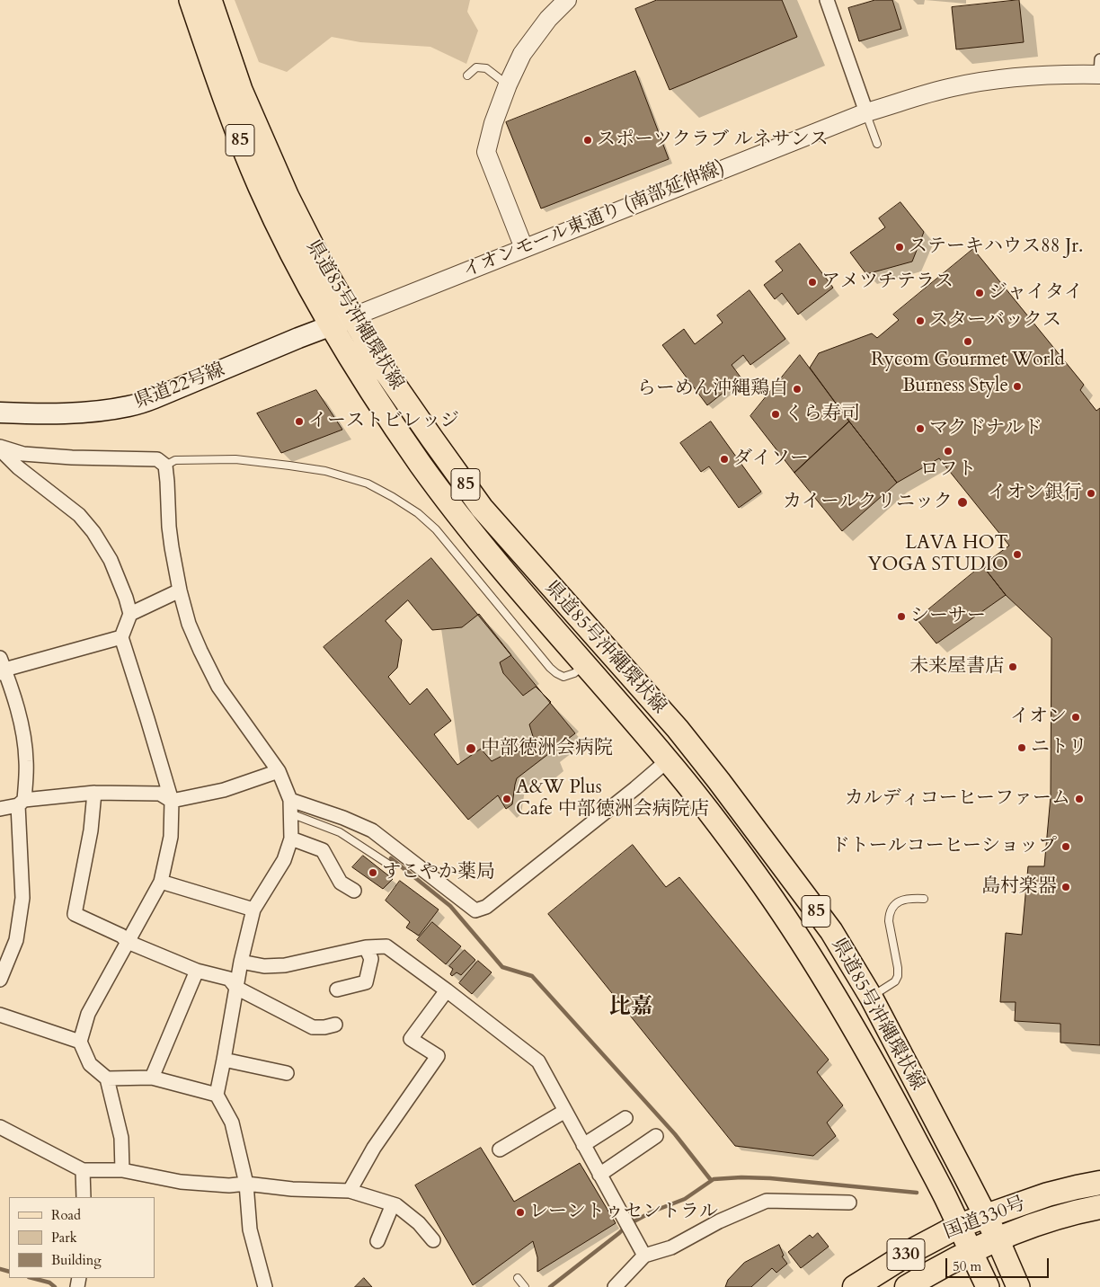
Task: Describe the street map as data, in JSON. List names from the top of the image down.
{
  "streets": {
    "highway": ["国道330号", "330"],
    "main road": ["85", "県道85号沖縄環状線", "県道22号線"],
    "street": ["イオンモール東通り (南部延伸線)"]
  },
  "crossings": [
    ["イオンモール東通り (南部延伸線)", "県道85号沖縄環状線"],
    ["イオンモール東通り (南部延伸線)", "県道22号線"],
    ["県道85号沖縄環状線", "県道22号線"],
    ["県道85号沖縄環状線", "国道330号"]
  ],
  "districts": ["比嘉"],
  "places": [
    "スポーツクラブ ルネサンス",
    "ステーキハウス88 Jr.",
    "アメツチテラス",
    "ジャイタイ",
    "スターバックス",
    "Rycom Gourmet World",
    "Burness Style",
    "らーめん沖縄鶏白",
    "くら寿司",
    "イーストビレッジ",
    "マクドナルド",
    "ロフト",
    "ダイソー",
    "イオン銀行",
    "カイールクリニック",
    "LAVA HOT YOGA STUDIO",
    "シーサー",
    "未来屋書店",
    "イオン",
    "ニトリ",
    "中部徳洲会病院",
    "A&W Plus Cafe 中部徳洲会病院店",
    "カルディコーヒーファーム",
    "ドトールコーヒーショップ",
    "すこやか薬局",
    "島村楽器",
    "レーントゥセントラル"
  ],
  "legend": ["Road", "Park", "Building"],
  "scale_bar": "50 m"
}
